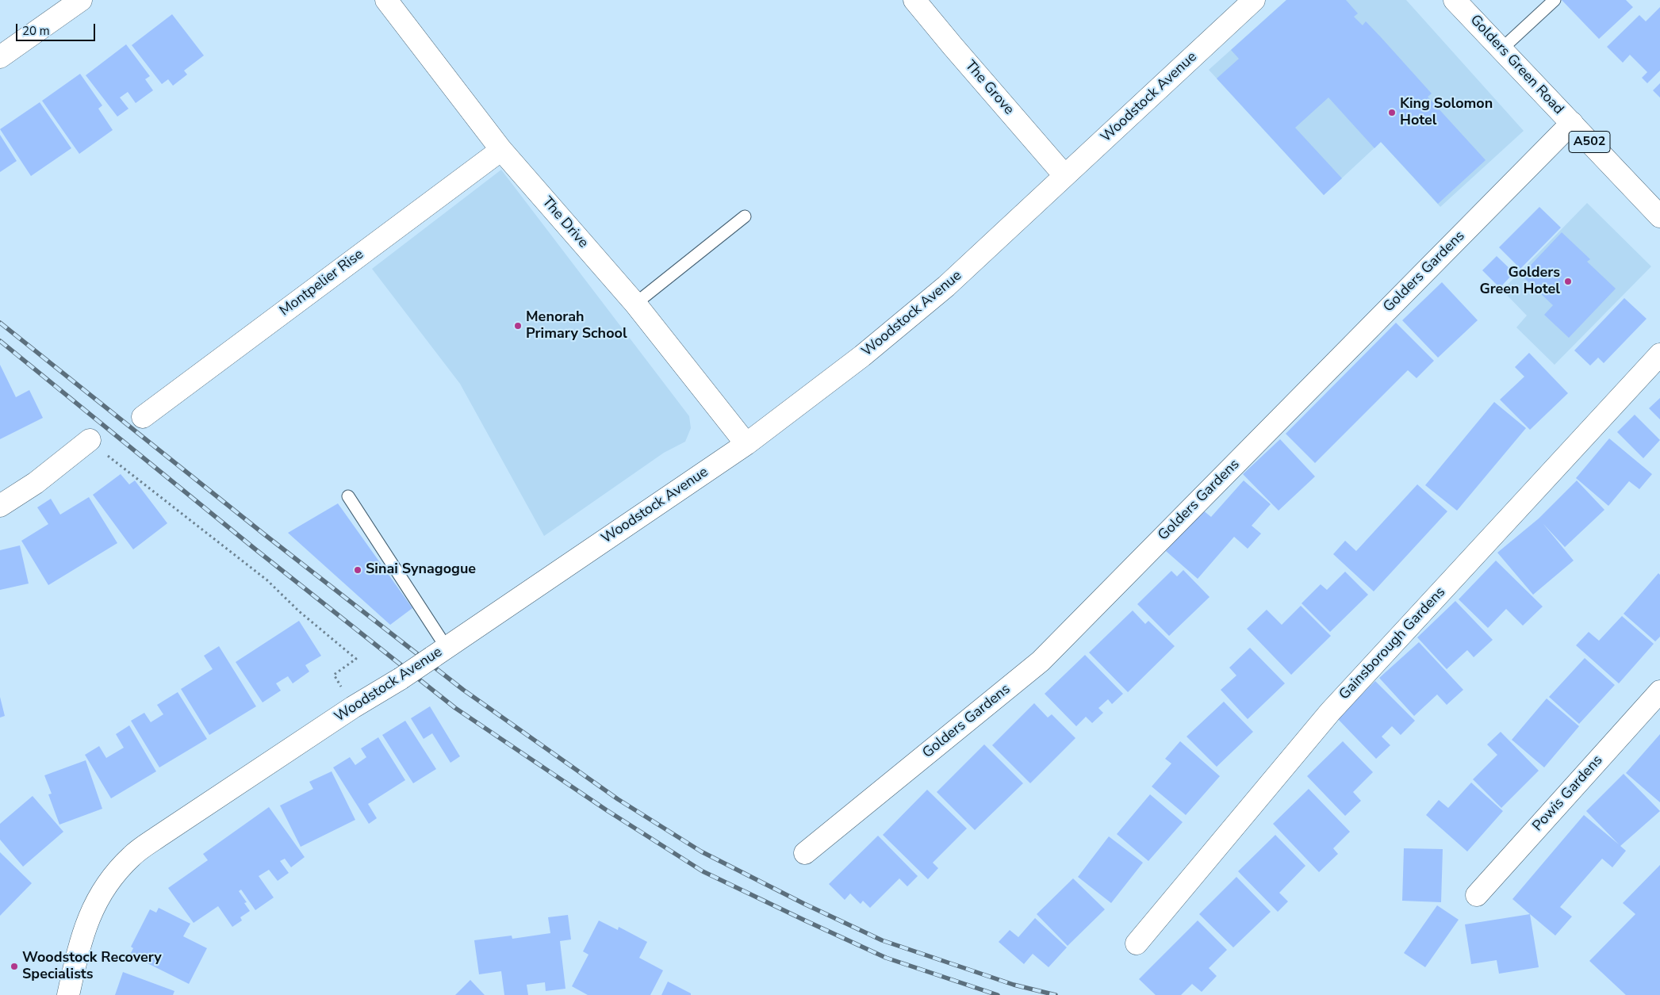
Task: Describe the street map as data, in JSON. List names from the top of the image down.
{
  "streets": {
    "street": [
      "Golders Green Road",
      "The Grove",
      "Woodstock Avenue",
      "A502",
      "The Drive",
      "Golders Gardens",
      "Montpelier Rise",
      "Gainsborough Gardens",
      "Powis Gardens"
    ]
  },
  "crossings": [
    ["Golders Green Road", "Golders Gardens"],
    ["The Grove", "Woodstock Avenue"],
    ["Woodstock Avenue", "The Drive"],
    ["The Drive", "Montpelier Rise"]
  ],
  "places": [
    "King Solomon Hotel",
    "Golders Green Hotel",
    "Menorah Primary School",
    "Sinai Synagogue",
    "Woodstock Recovery Specialists"
  ],
  "scale_bar": "20 m"
}
